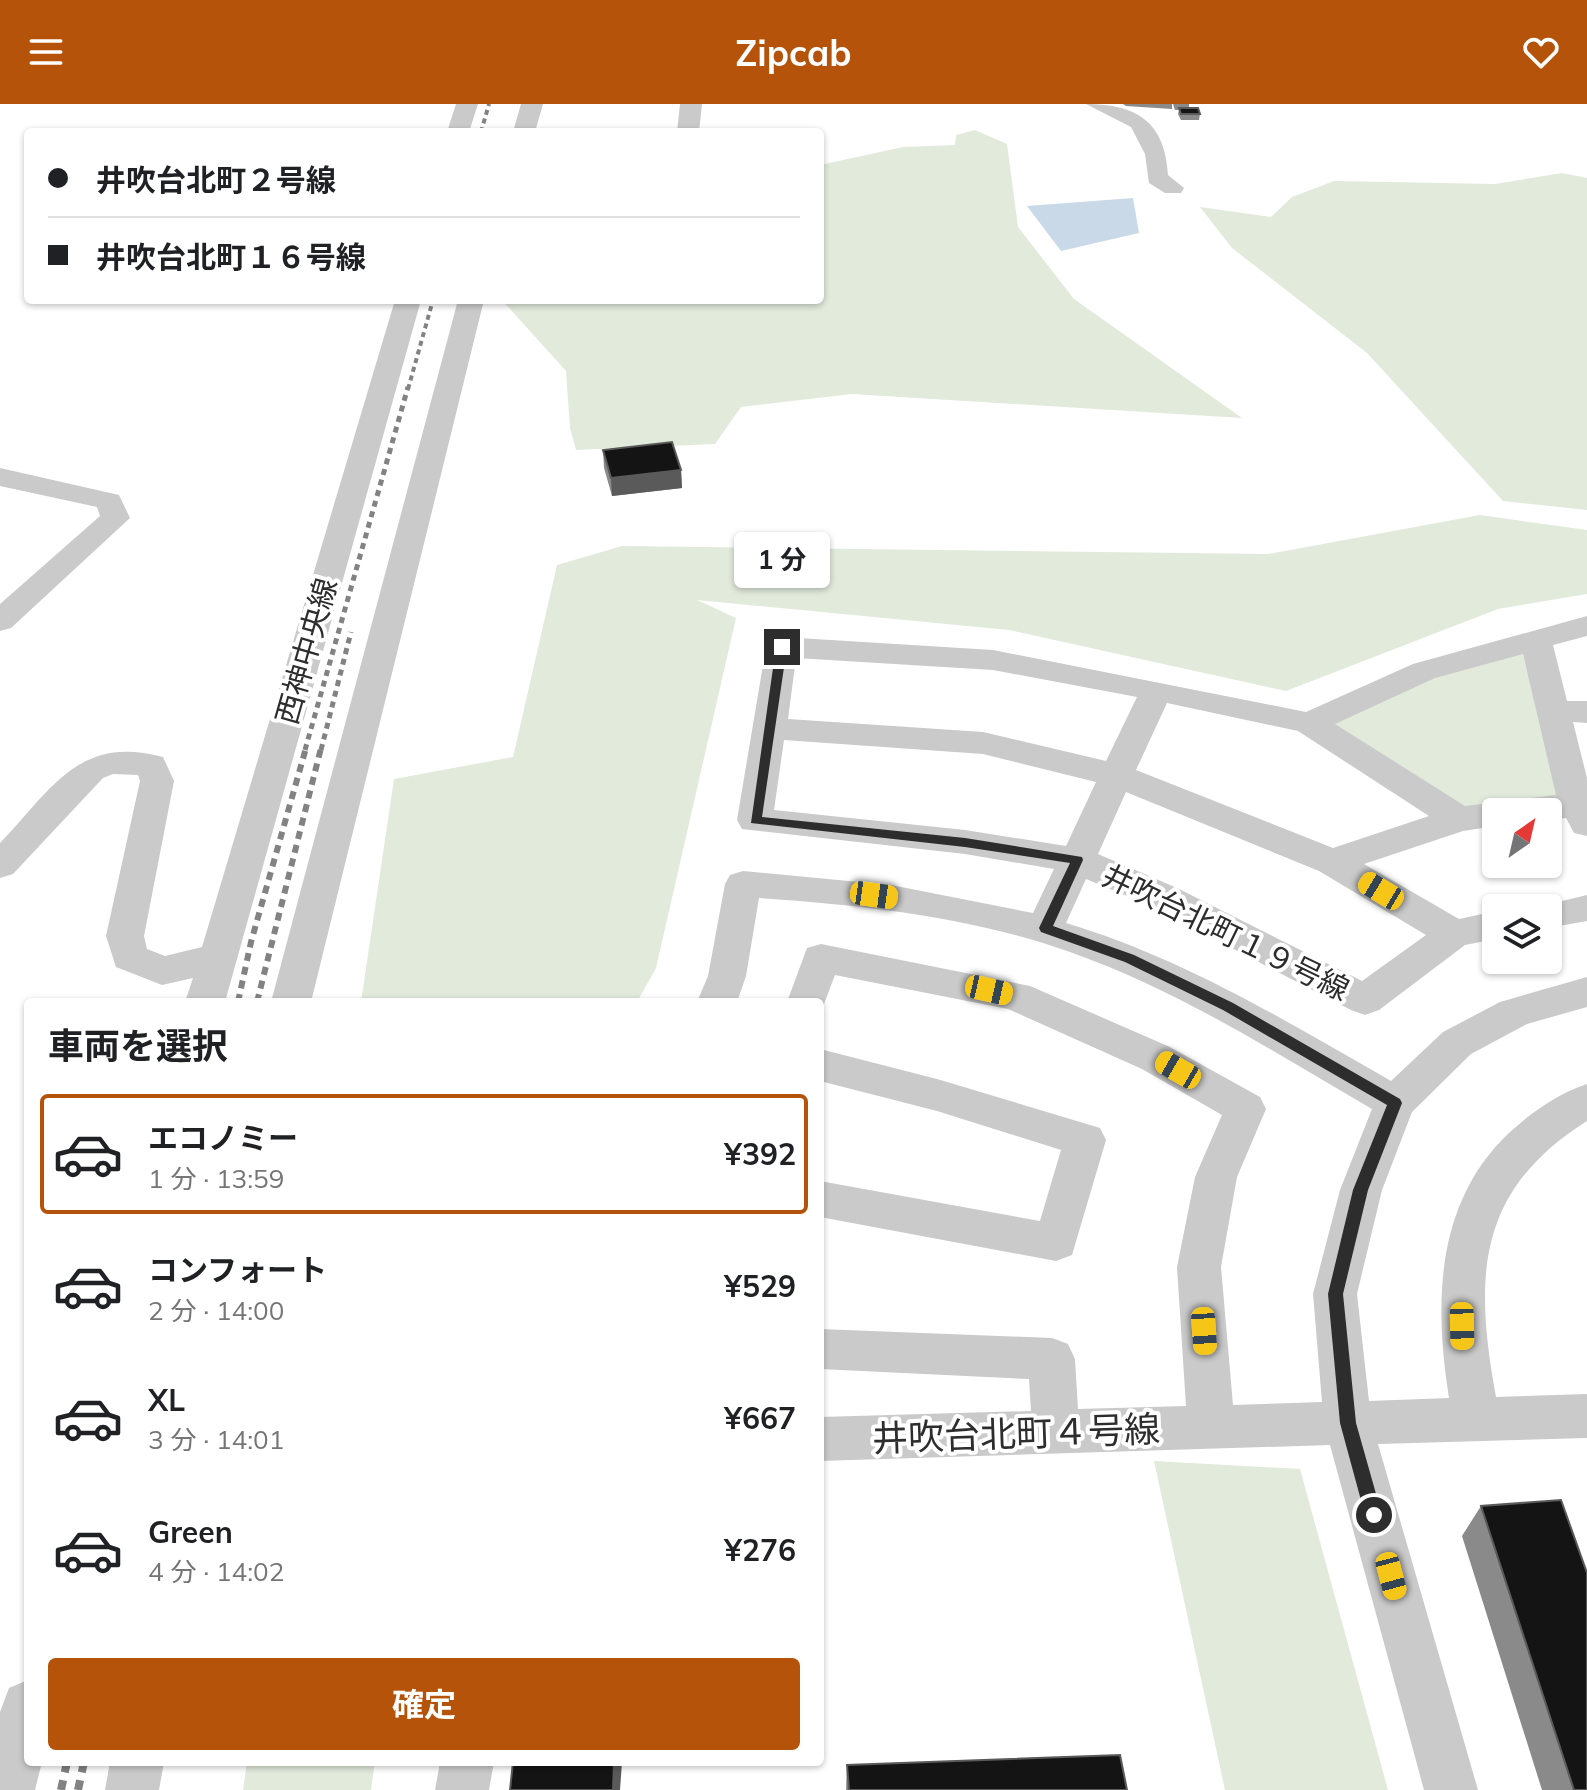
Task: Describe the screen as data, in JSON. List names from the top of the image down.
{
  "streets": {
    "street": ["西神中央線", "井吹台北町１９号線", "井吹台北町４号線"]
  },
  "north": "top right",
  "page": {
    "header": "Zipcab",
    "banner": ["井吹台北町２号線", "井吹台北町１６号線"],
    "bubble": "1 分",
    "heading": "車両を選択",
    "list": [
      {
        "name": "エコノミー",
        "note": "1 分 · 13:59",
        "value": "¥392"
      },
      {
        "name": "コンフォート",
        "note": "2 分 · 14:00",
        "value": "¥529"
      },
      {
        "name": "XL",
        "note": "3 分 · 14:01",
        "value": "¥667"
      },
      {
        "name": "Green",
        "note": "4 分 · 14:02",
        "value": "¥276"
      }
    ],
    "buttons": "確定"
  }
}
